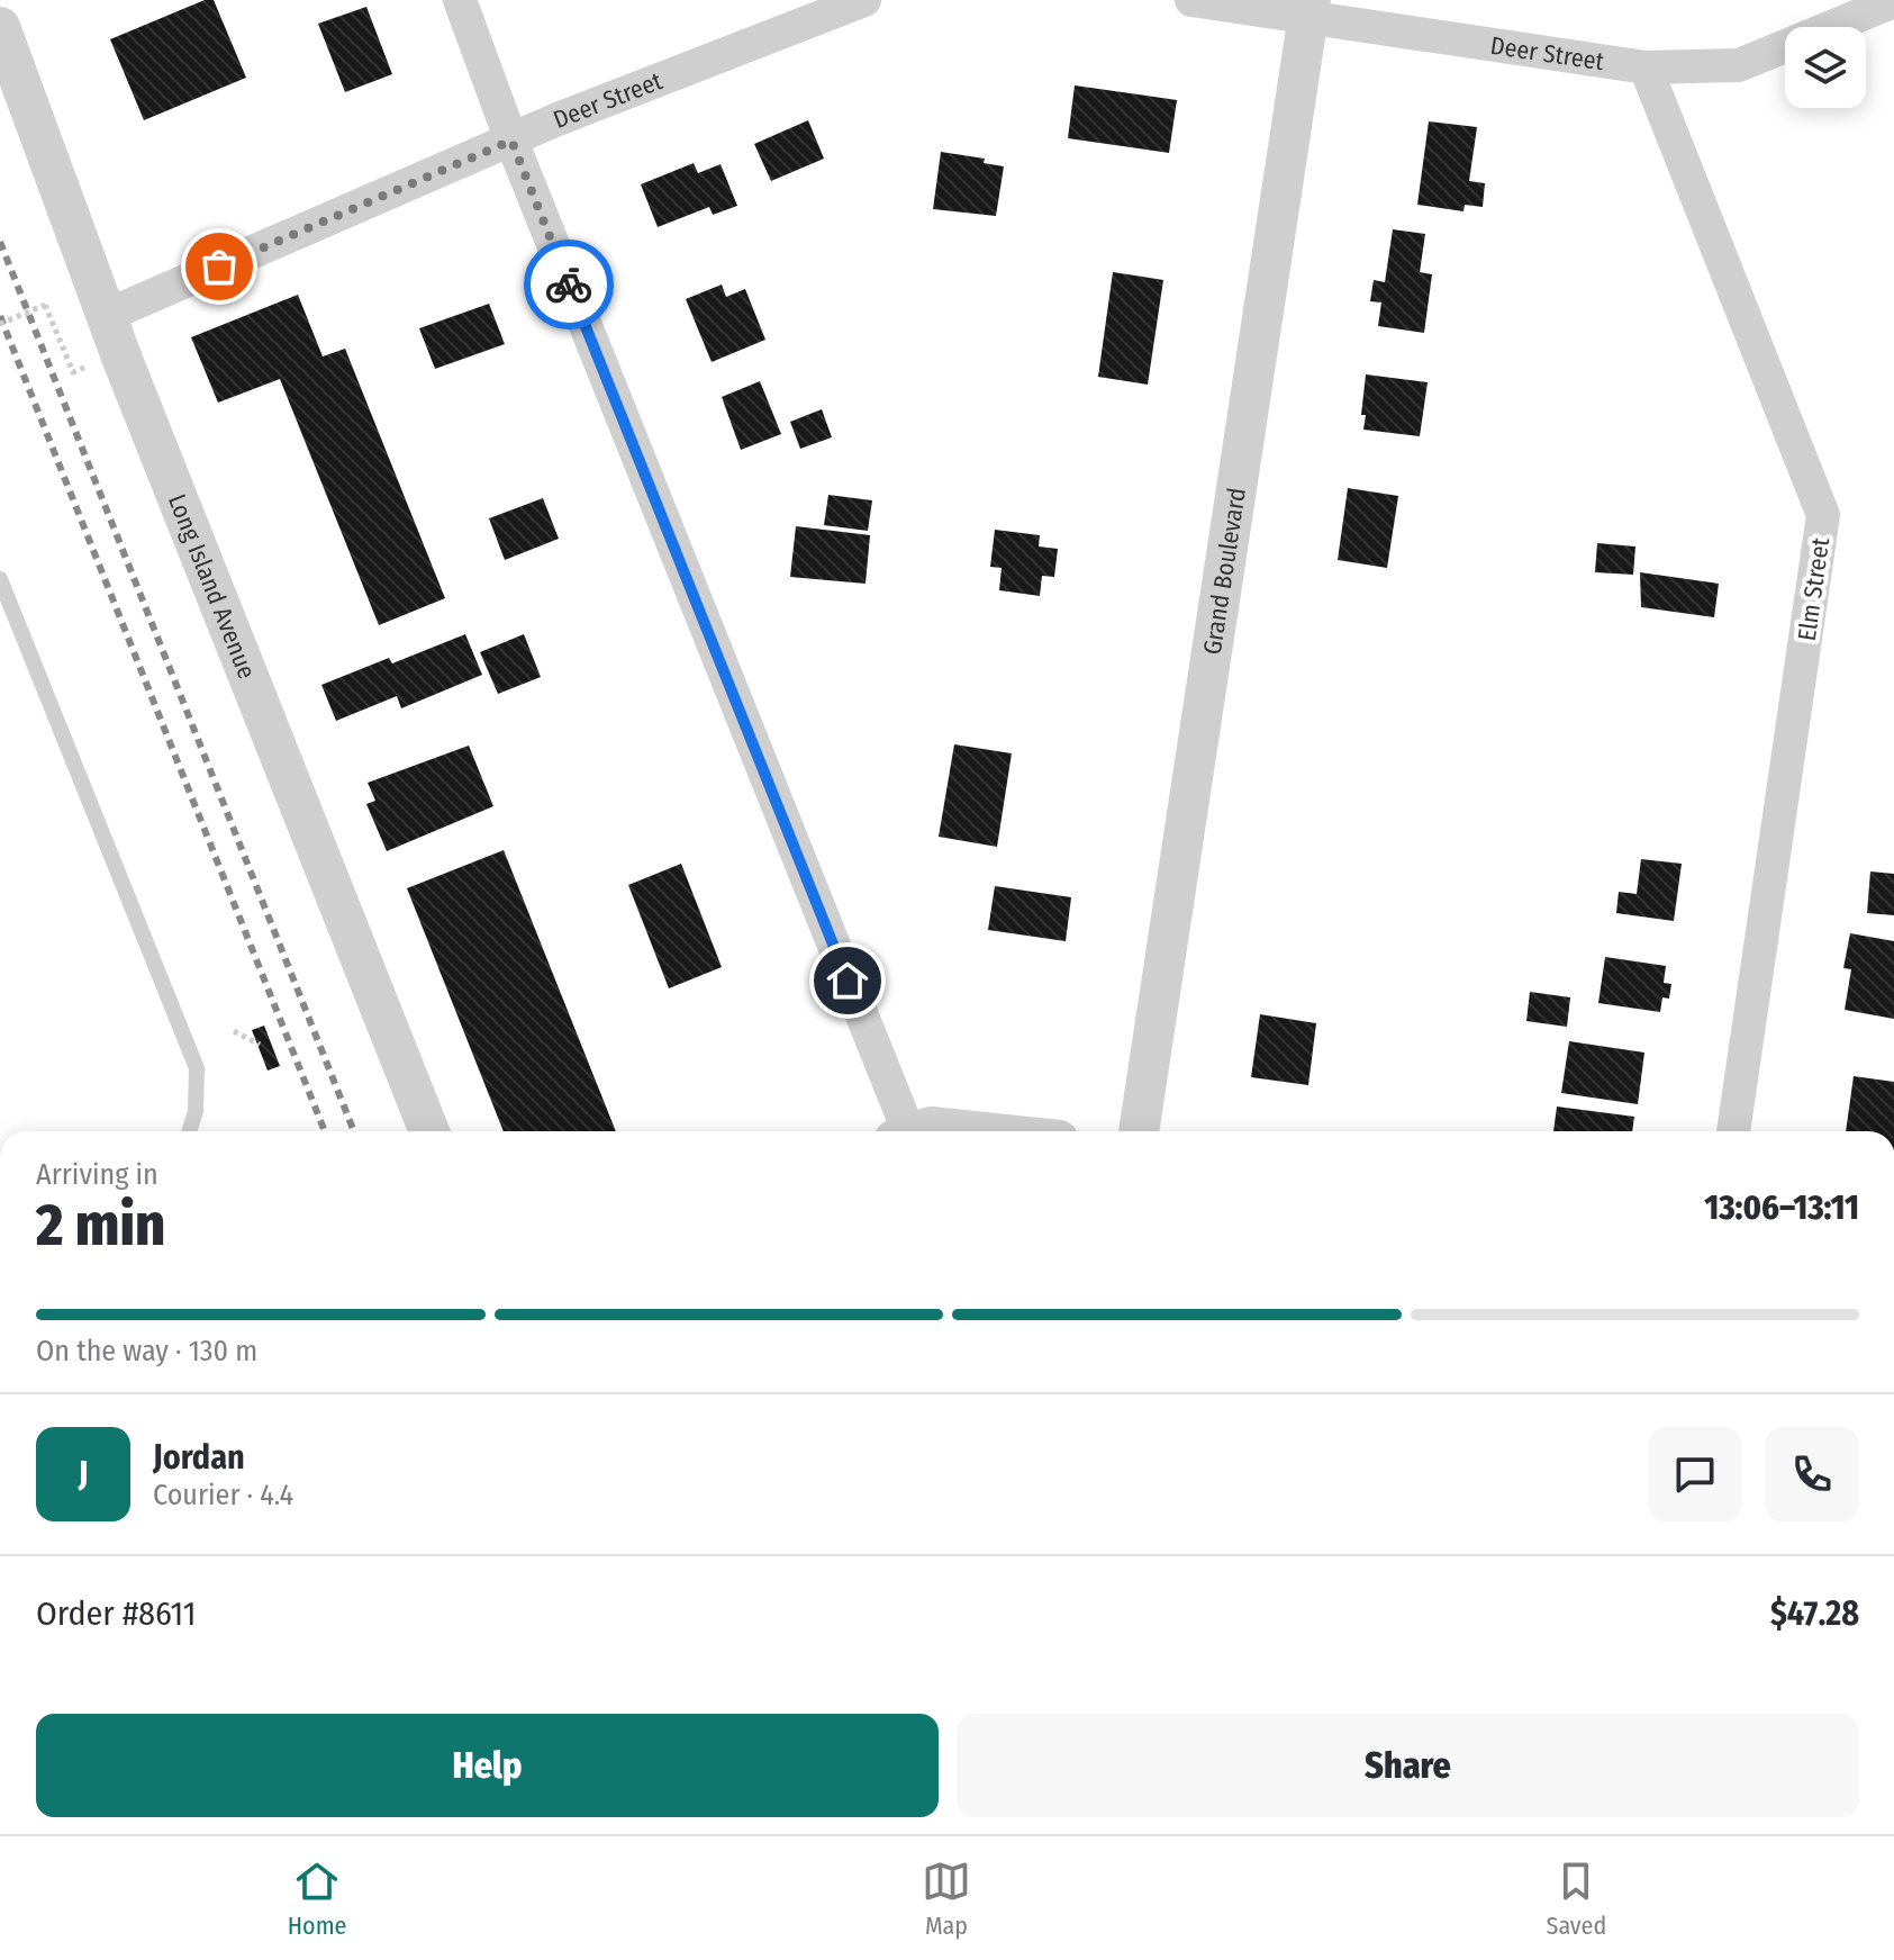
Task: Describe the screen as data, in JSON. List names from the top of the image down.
{
  "streets": {
    "street": [
      "Deer Street",
      "Grand Boulevard",
      "Long Island Avenue",
      "Elm Street"
    ]
  },
  "crossings": [
    ["Deer Street", "Grand Boulevard"],
    ["Deer Street", "Long Island Avenue"],
    ["Deer Street", "Elm Street"]
  ],
  "page": {
    "heading": ["2 min", "Arriving in", "13:06–13:11"],
    "panel": [
      "Jordan",
      "Courier · 4.4",
      "Order #8611",
      "$47.28"
    ],
    "bar": "On the way · 130 m",
    "round": "J",
    "buttons": ["Help", "Share"],
    "tabs": ["Home", "Map", "Saved"]
  }
}
